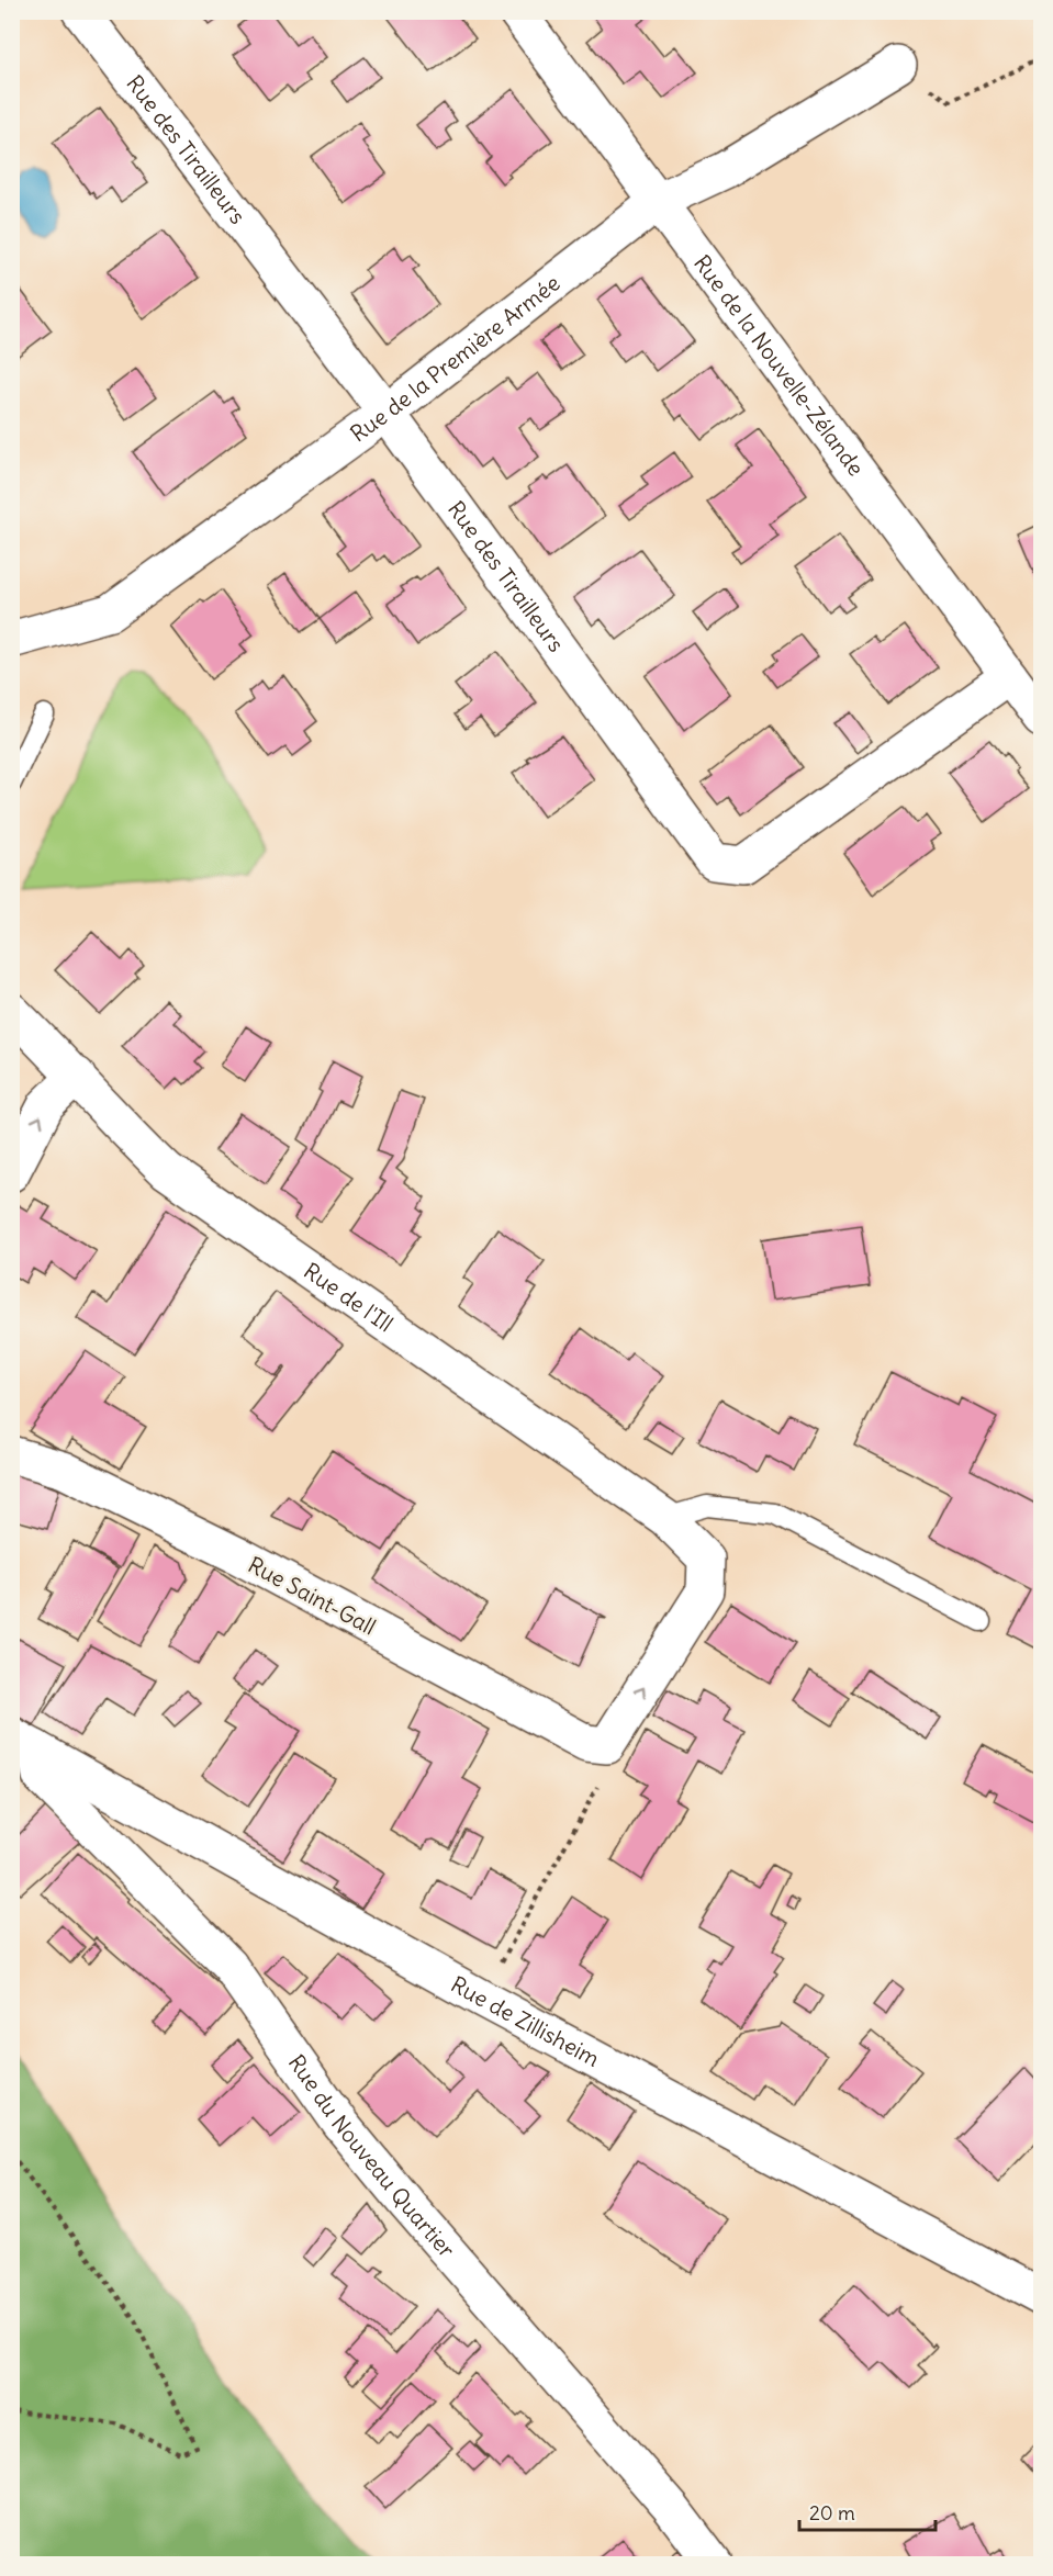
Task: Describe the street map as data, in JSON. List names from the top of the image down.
{
  "streets": {
    "street": [
      "Rue des Tirailleurs",
      "Rue de la Première Armée",
      "Rue de la Nouvelle-Zélande",
      "Rue de l'Ill",
      "Rue Saint-Gall",
      "Rue de Zillisheim",
      "Rue du Nouveau Quartier"
    ]
  },
  "crossings": [
    ["Rue des Tirailleurs", "Rue de la Première Armée"],
    ["Rue des Tirailleurs", "Rue de la Nouvelle-Zélande"],
    ["Rue de la Première Armée", "Rue de la Nouvelle-Zélande"],
    ["Rue de l'Ill", "Rue Saint-Gall"],
    ["Rue de Zillisheim", "Rue du Nouveau Quartier"]
  ],
  "scale_bar": "20 m"
}
